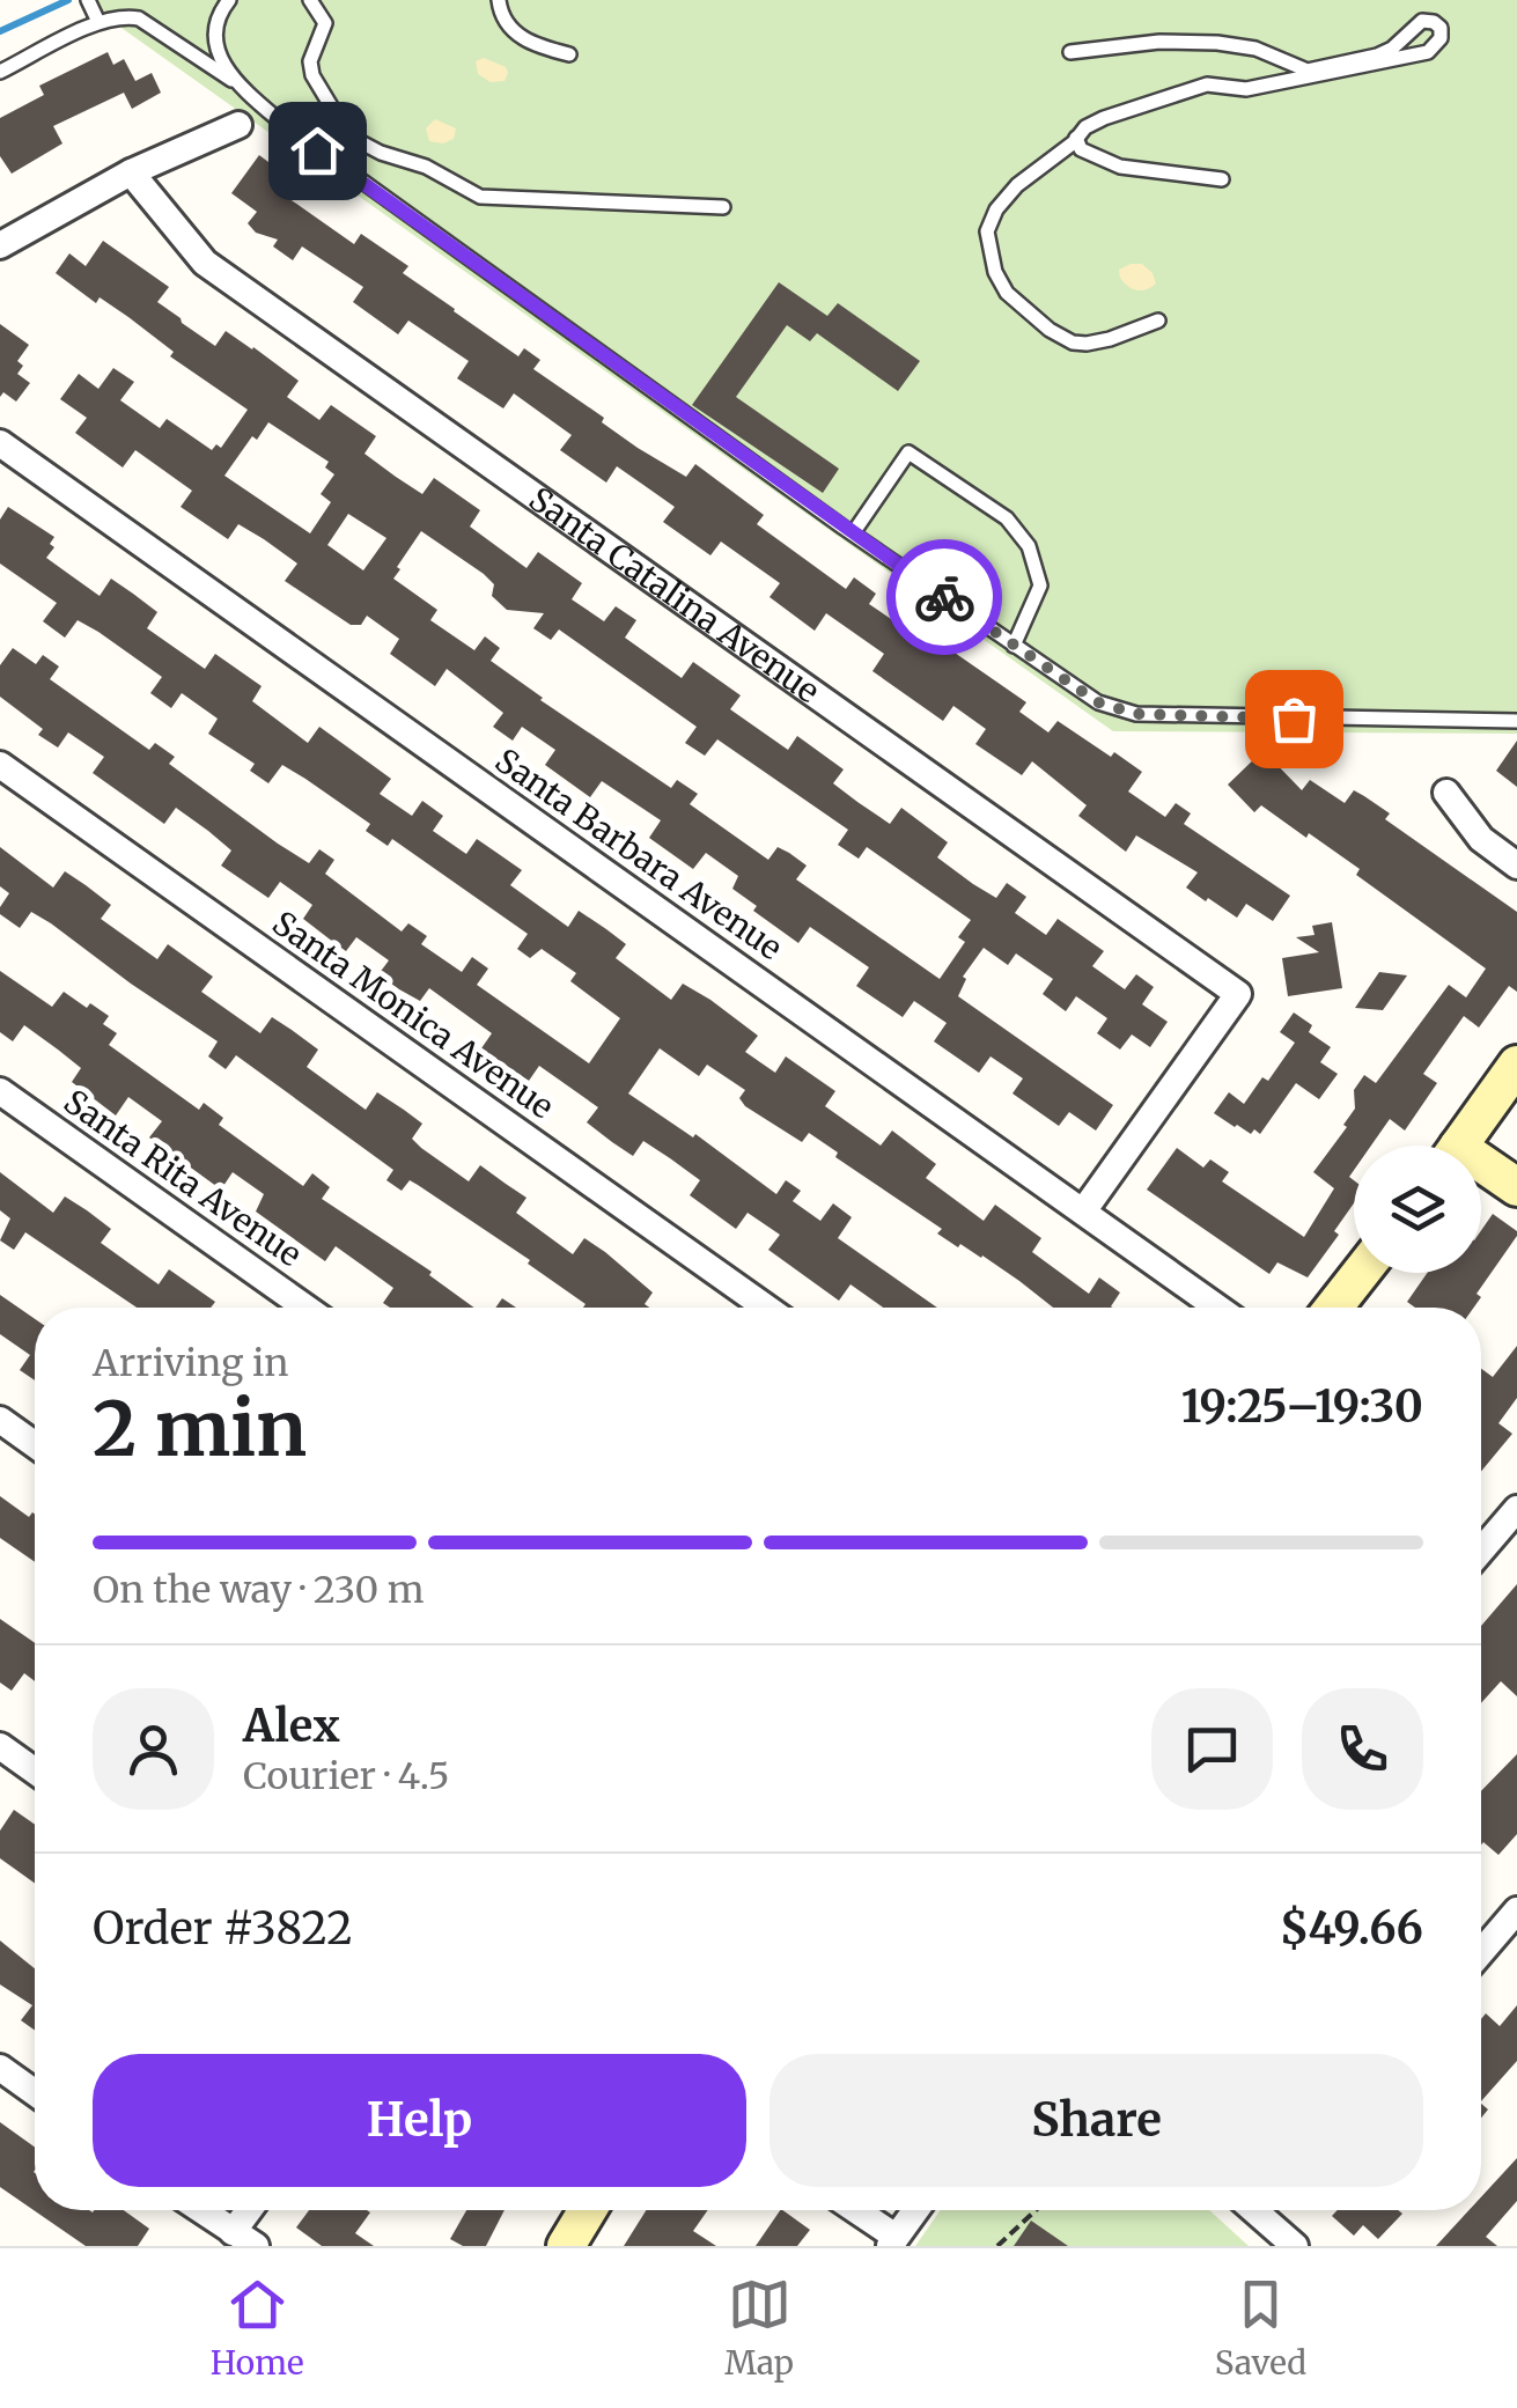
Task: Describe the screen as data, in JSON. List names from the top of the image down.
{
  "streets": {
    "street": [
      "Santa Catalina Avenue",
      "Santa Barbara Avenue",
      "Santa Monica Avenue",
      "Santa Rita Avenue"
    ]
  },
  "crossings": [
    ["Santa Catalina Avenue", "Santa Barbara Avenue"]
  ],
  "page": {
    "heading": ["2 min", "Arriving in", "19:25–19:30"],
    "panel": [
      "Alex",
      "Courier · 4.5",
      "Order #3822",
      "$49.66"
    ],
    "bar": "On the way · 230 m",
    "buttons": ["Help", "Share"],
    "tabs": ["Home", "Map", "Saved"]
  }
}
